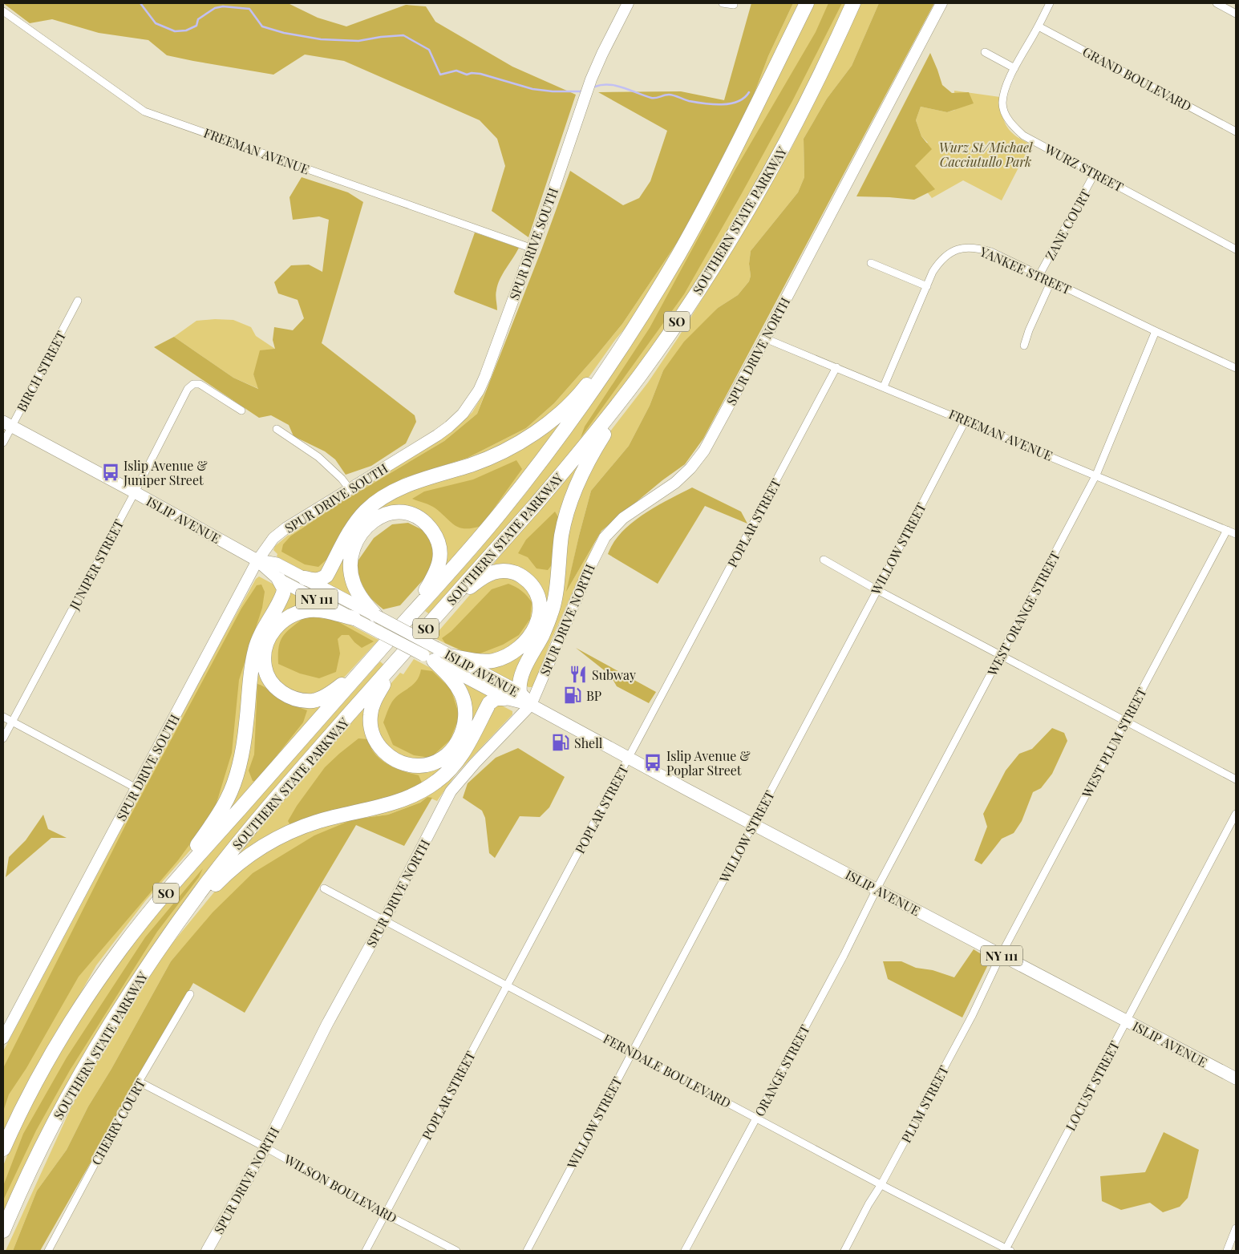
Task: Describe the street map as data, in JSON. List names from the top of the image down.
{
  "streets": {
    "highway": ["SOUTHERN STATE PARKWAY", "SO"],
    "main road": ["ISLIP AVENUE", "NY 111"],
    "street": [
      "GRAND BOULEVARD",
      "FREEMAN AVENUE",
      "WURZ STREET",
      "ZANE COURT",
      "SPUR DRIVE SOUTH",
      "YANKEE STREET",
      "SPUR DRIVE NORTH",
      "BIRCH STREET",
      "POPLAR STREET",
      "WILLOW STREET",
      "JUNIPER STREET",
      "WEST ORANGE STREET",
      "WEST PLUM STREET",
      "FERNDALE BOULEVARD",
      "ORANGE STREET",
      "LOCUST STREET",
      "PLUM STREET",
      "CHERRY COURT",
      "WILSON BOULEVARD"
    ]
  },
  "crossings": [
    ["GRAND BOULEVARD", "WURZ STREET"],
    ["FREEMAN AVENUE", "SPUR DRIVE SOUTH"],
    ["FREEMAN AVENUE", "YANKEE STREET"],
    ["FREEMAN AVENUE", "SPUR DRIVE NORTH"],
    ["FREEMAN AVENUE", "POPLAR STREET"],
    ["FREEMAN AVENUE", "WILLOW STREET"],
    ["FREEMAN AVENUE", "WEST ORANGE STREET"],
    ["FREEMAN AVENUE", "WEST PLUM STREET"],
    ["WURZ STREET", "ZANE COURT"],
    ["ZANE COURT", "YANKEE STREET"],
    ["SPUR DRIVE SOUTH", "ISLIP AVENUE"],
    ["YANKEE STREET", "WEST ORANGE STREET"],
    ["SPUR DRIVE NORTH", "ISLIP AVENUE"],
    ["SPUR DRIVE NORTH", "FERNDALE BOULEVARD"],
    ["SPUR DRIVE NORTH", "WILSON BOULEVARD"],
    ["BIRCH STREET", "ISLIP AVENUE"],
    ["ISLIP AVENUE", "POPLAR STREET"],
    ["ISLIP AVENUE", "WILLOW STREET"],
    ["ISLIP AVENUE", "JUNIPER STREET"],
    ["ISLIP AVENUE", "WEST ORANGE STREET"],
    ["ISLIP AVENUE", "WEST PLUM STREET"],
    ["ISLIP AVENUE", "ORANGE STREET"],
    ["ISLIP AVENUE", "LOCUST STREET"],
    ["ISLIP AVENUE", "PLUM STREET"],
    ["POPLAR STREET", "FERNDALE BOULEVARD"],
    ["POPLAR STREET", "WILSON BOULEVARD"],
    ["WILLOW STREET", "FERNDALE BOULEVARD"],
    ["WEST ORANGE STREET", "ORANGE STREET"],
    ["WEST PLUM STREET", "PLUM STREET"],
    ["FERNDALE BOULEVARD", "ORANGE STREET"],
    ["FERNDALE BOULEVARD", "LOCUST STREET"],
    ["FERNDALE BOULEVARD", "PLUM STREET"],
    ["CHERRY COURT", "WILSON BOULEVARD"]
  ],
  "parks": ["Wurz St/Michael Cacciutullo Park"],
  "places": {
    "bus stop": ["Islip Avenue & Juniper Street", "Islip Avenue & Poplar Street"],
    "restaurant": ["Subway"],
    "fuel station": ["BP", "Shell"]
  }
}
